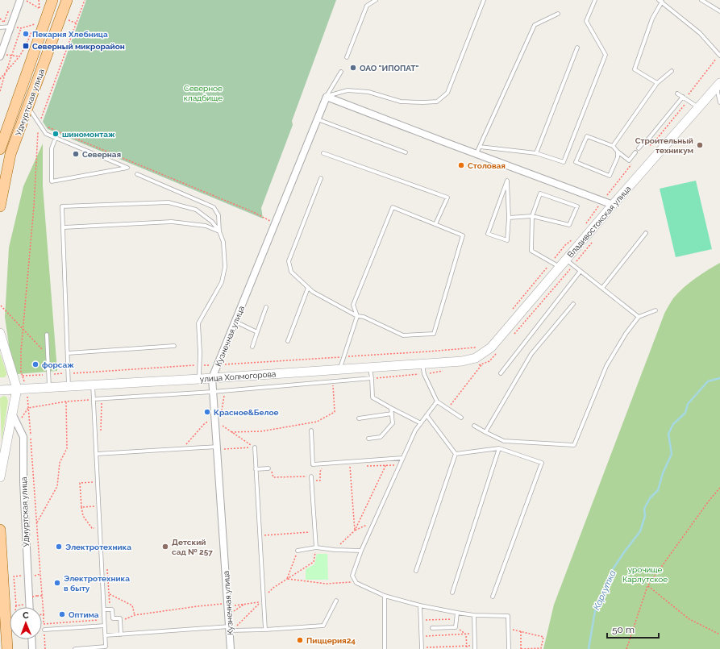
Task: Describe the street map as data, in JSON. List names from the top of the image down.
{
  "streets": {
    "main road": ["Удмуртская улица"],
    "street": ["Владивостокская улица", "Кузнечная улица", "улица Холмогорова"]
  },
  "crossings": [
    ["Владивостокская улица", "улица Холмогорова"],
    ["Кузнечная улица", "улица Холмогорова"]
  ],
  "water": ["Карлутка"],
  "parks": ["Северное кладбище", "урочище Карлутское"],
  "places": {
    "other": [
      "Пекарня Хлебница",
      "ОАО \"ИПОПАТ\"",
      "шиномонтаж",
      "Строительный техникум",
      "Северная",
      "Столовая",
      "форсаж",
      "Красное&Белое",
      "Электротехника",
      "Детский сад № 257",
      "Электротехника в быту",
      "Оптима",
      "Пиццерия24"
    ],
    "transit": ["Северный микрорайон"]
  },
  "scale_bar": "50 m",
  "north": "top"
}
